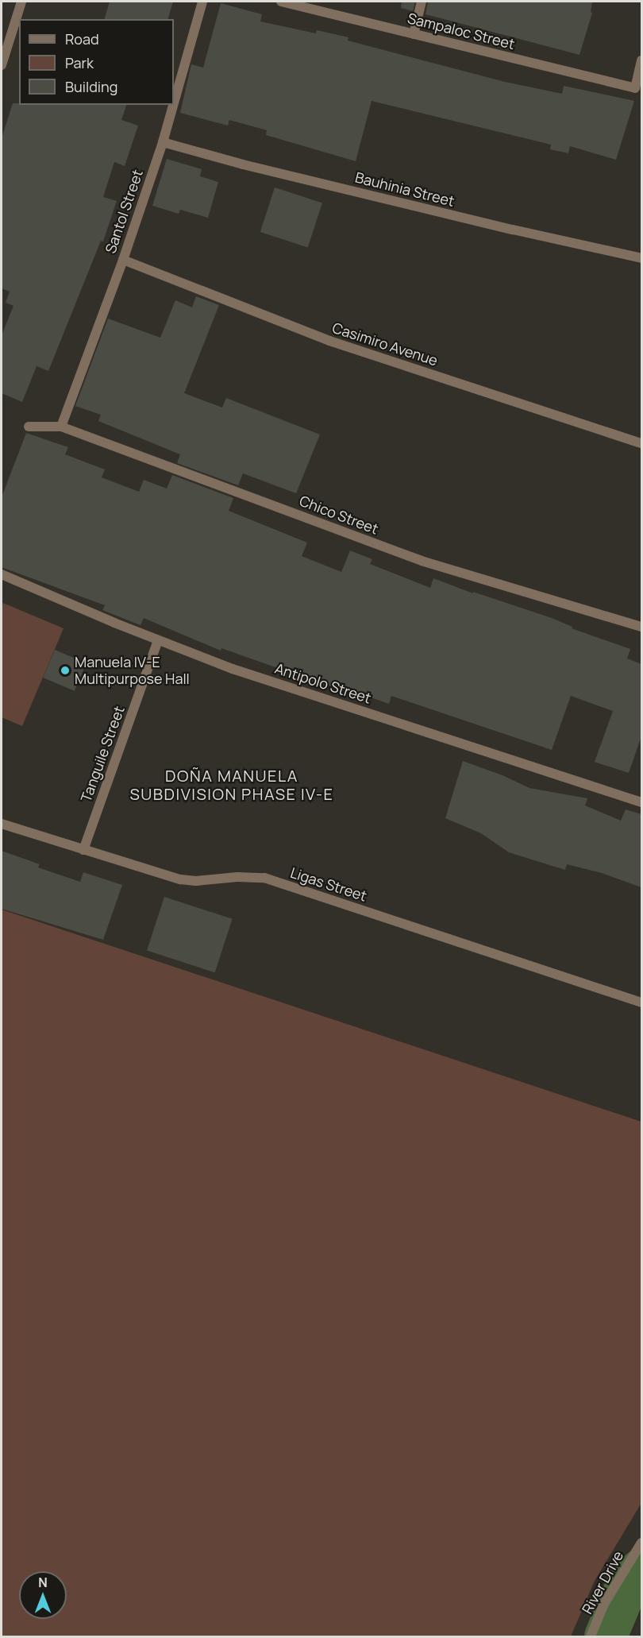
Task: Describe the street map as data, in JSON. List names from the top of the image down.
{
  "streets": {
    "street": [
      "Sampaloc Street",
      "Bauhinia Street",
      "Santol Street",
      "Casimiro Avenue",
      "Chico Street",
      "Antipolo Street",
      "Tanguile Street",
      "Ligas Street",
      "River Drive"
    ]
  },
  "crossings": [
    ["Bauhinia Street", "Santol Street"],
    ["Santol Street", "Casimiro Avenue"],
    ["Santol Street", "Chico Street"],
    ["Antipolo Street", "Tanguile Street"],
    ["Tanguile Street", "Ligas Street"]
  ],
  "districts": ["DOÑA MANUELA SUBDIVISION PHASE IV-E"],
  "places": ["Manuela IV-E Multipurpose Hall"],
  "legend": ["Road", "Park", "Building"],
  "north": "top"
}
